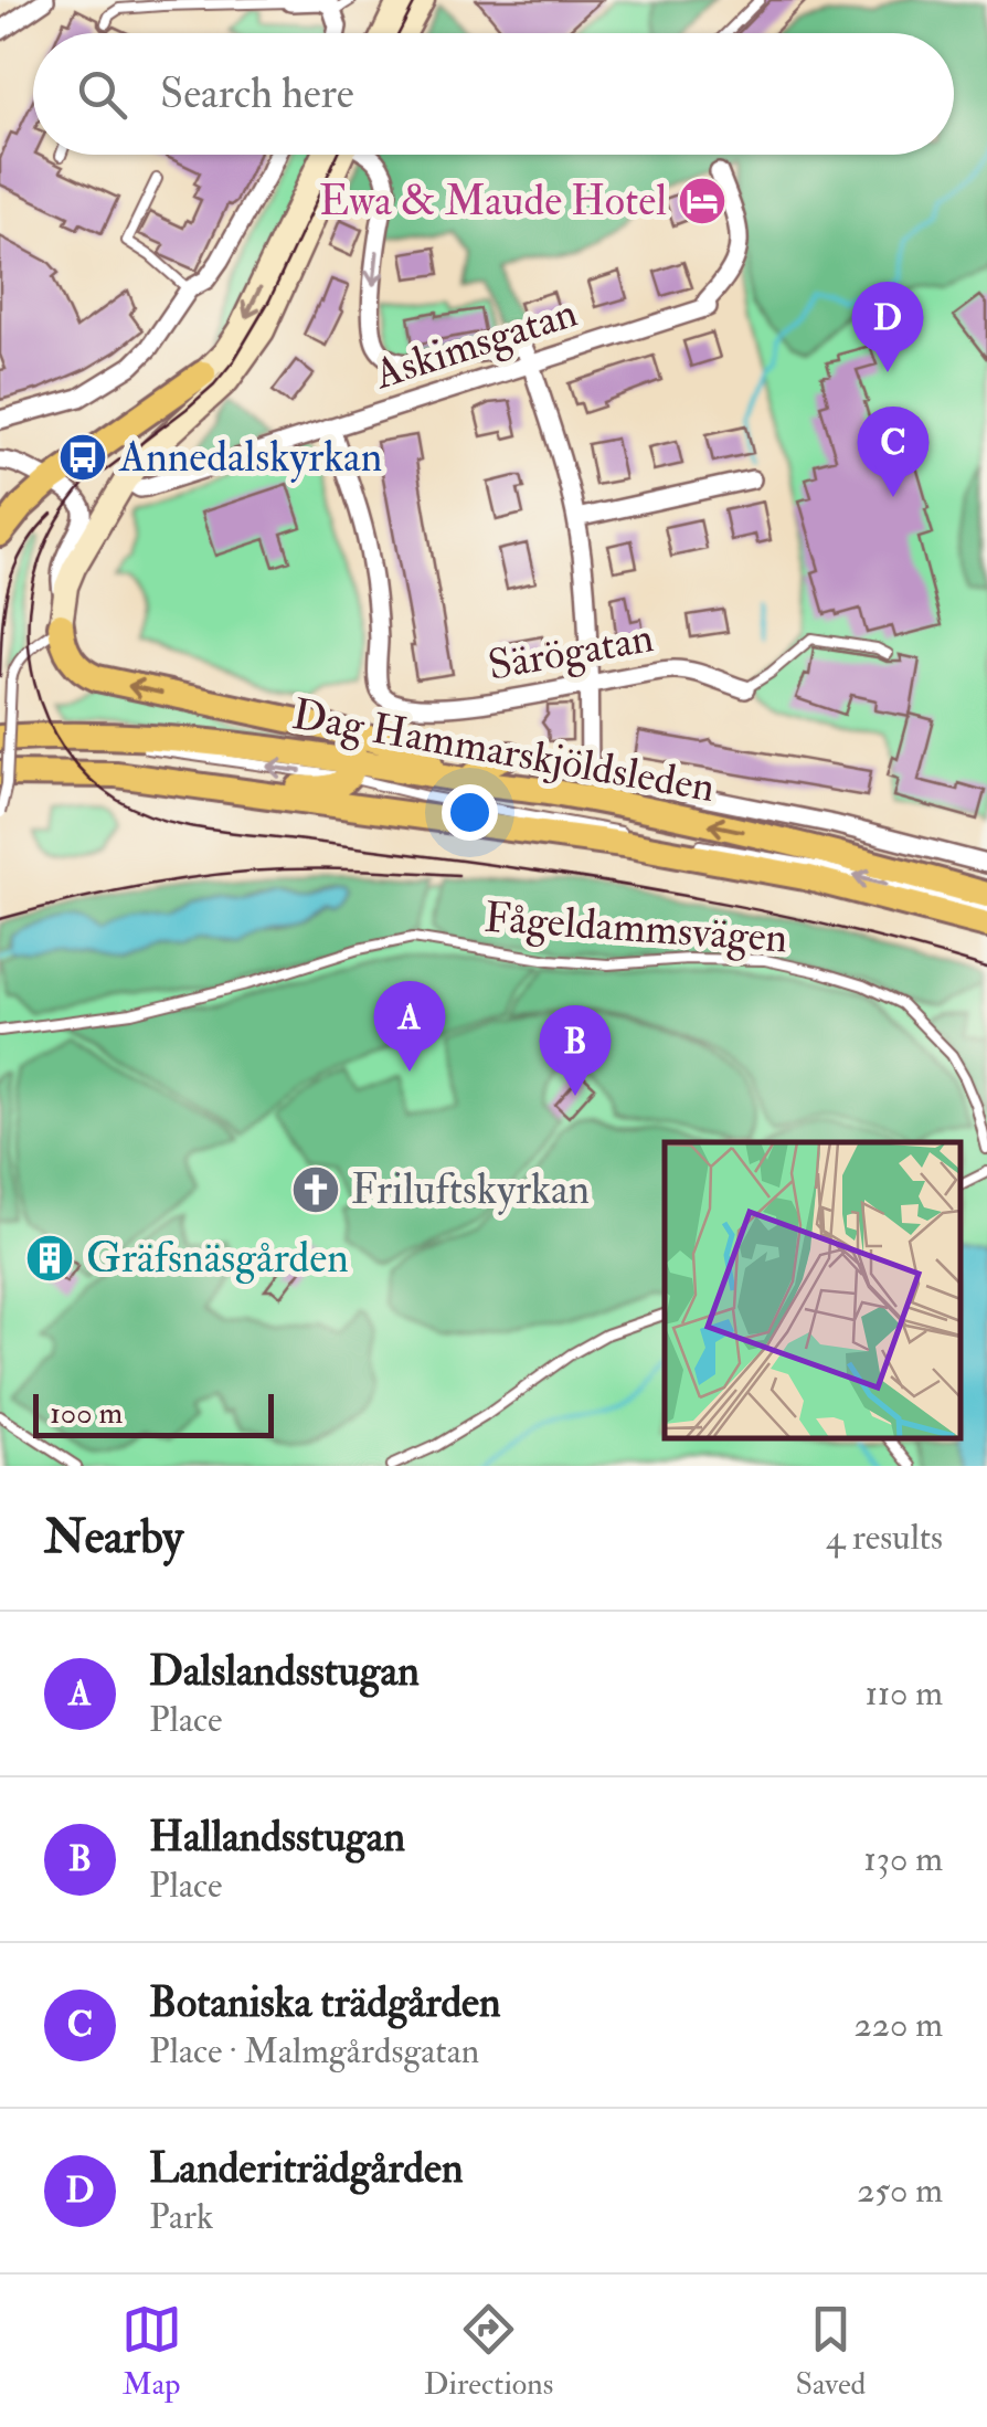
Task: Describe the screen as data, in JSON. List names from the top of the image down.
{
  "streets": {
    "main road": ["Dag Hammarskjöldsleden"],
    "street": ["Askimsgatan", "Särögatan"],
    "lane": ["Fågeldammsvägen"]
  },
  "crossings": [
    ["Askimsgatan", "Särögatan"]
  ],
  "places": {
    "hotel": ["Ewa & Maude Hotel"],
    "bus stop": ["Annedalskyrkan"],
    "church": ["Friluftskyrkan"],
    "building": ["Gräfsnäsgården"]
  },
  "scale_bar": "100 m",
  "page": {
    "search": "Search here",
    "pins": [
      "D",
      "C",
      "A",
      "B"
    ],
    "scale": "100 m",
    "heading": ["Nearby", "4 results"],
    "list": [
      {
        "mark": "A",
        "name": "Dalslandsstugan",
        "note": "Place",
        "value": "110 m"
      },
      {
        "mark": "B",
        "name": "Hallandsstugan",
        "note": "Place",
        "value": "130 m"
      },
      {
        "mark": "C",
        "name": "Botaniska trädgården",
        "note": "Place · Malmgårdsgatan",
        "value": "220 m"
      },
      {
        "mark": "D",
        "name": "Landeriträdgården",
        "note": "Park",
        "value": "250 m"
      }
    ],
    "nav": ["Map", "Directions", "Saved"]
  }
}
